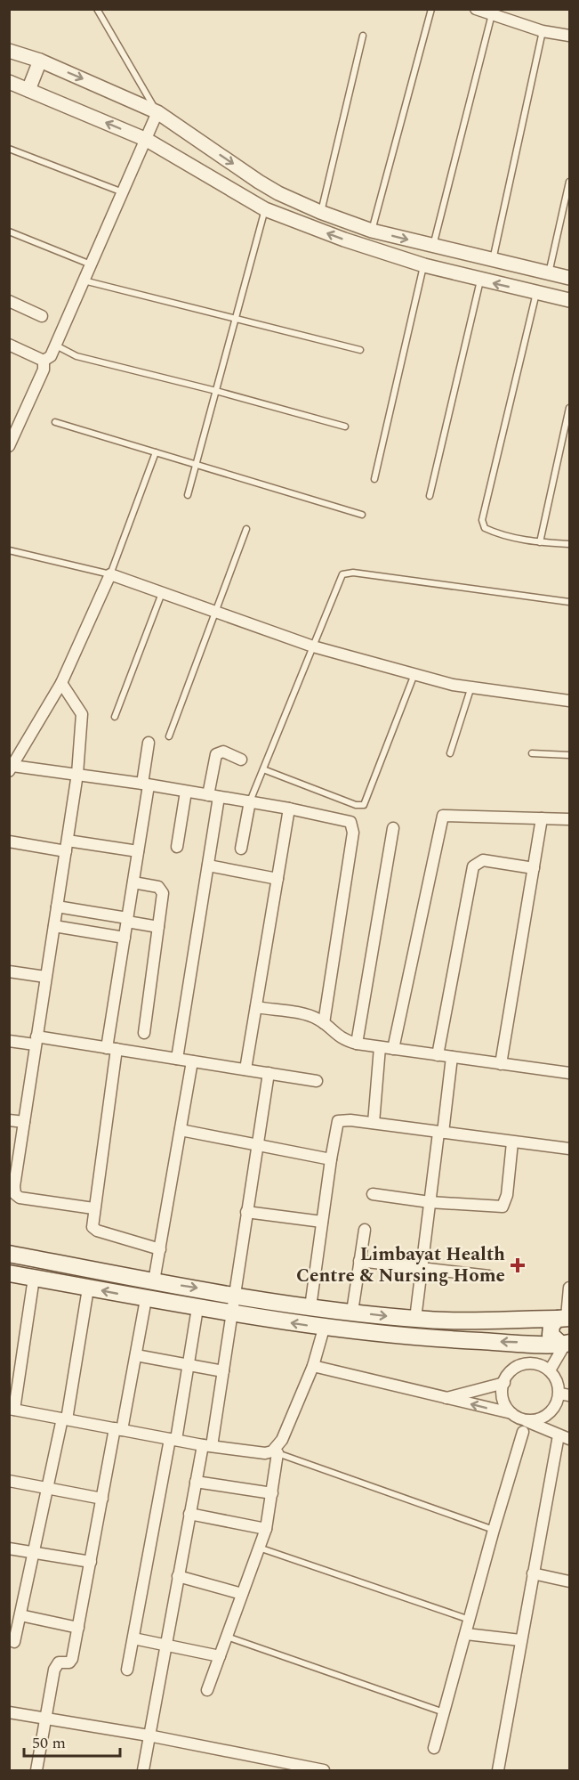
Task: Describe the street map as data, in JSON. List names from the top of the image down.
{
  "places": {
    "health": ["Limbayat Health Centre & Nursing Home"]
  },
  "scale_bar": "50 m"
}
